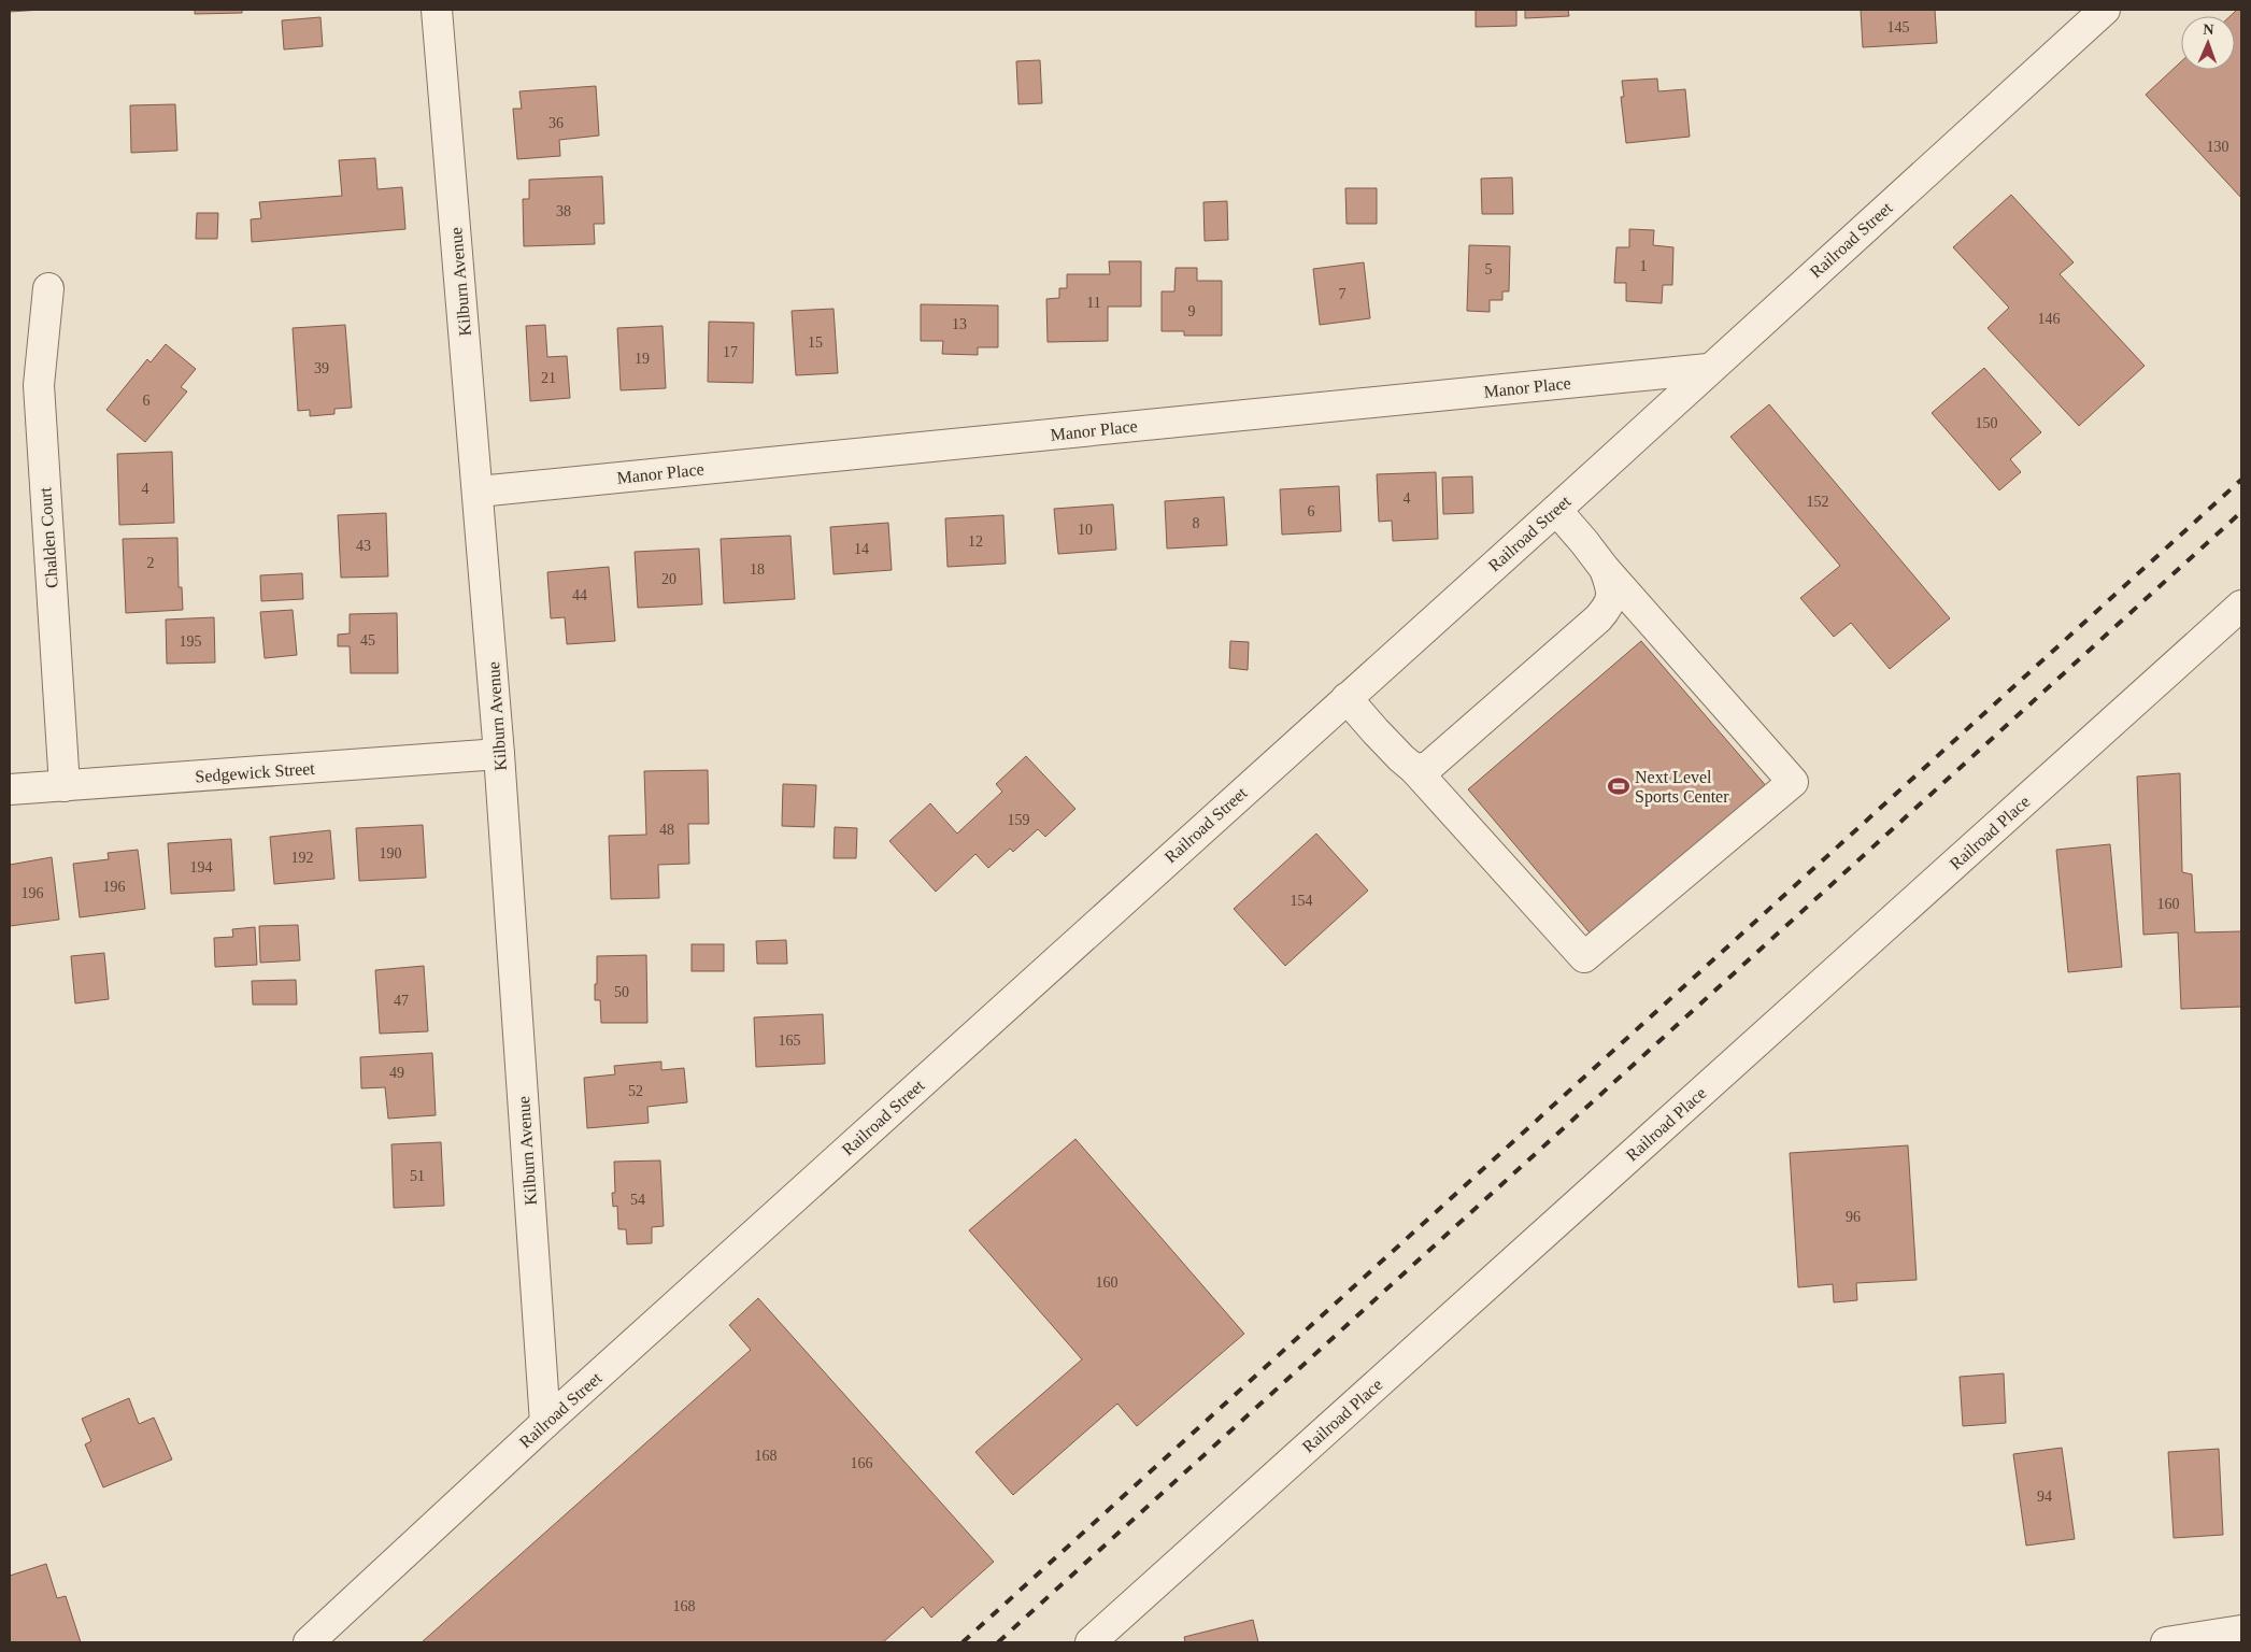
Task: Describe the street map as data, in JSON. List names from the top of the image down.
{
  "streets": {
    "street": [
      "Railroad Street",
      "Kilburn Avenue",
      "Manor Place",
      "Chalden Court",
      "Sedgewick Street",
      "Railroad Place"
    ]
  },
  "crossings": [
    ["Railroad Street", "Kilburn Avenue"],
    ["Railroad Street", "Manor Place"],
    ["Kilburn Avenue", "Manor Place"],
    ["Kilburn Avenue", "Sedgewick Street"],
    ["Chalden Court", "Sedgewick Street"]
  ],
  "places": {
    "sports": ["Next Level Sports Center"]
  },
  "house_numbers": [
    "145",
    "36",
    "130",
    "38",
    "1",
    "5",
    "7",
    "11",
    "9",
    "146",
    "13",
    "15",
    "17",
    "19",
    "39",
    "21",
    "6",
    "150",
    "4",
    "4",
    "152",
    "6",
    "8",
    "10",
    "12",
    "43",
    "14",
    "2",
    "18",
    "20",
    "44",
    "45",
    "195",
    "159",
    "48",
    "190",
    "192",
    "194",
    "196",
    "196",
    "154",
    "160",
    "50",
    "47",
    "165",
    "49",
    "52",
    "51",
    "54",
    "96",
    "160",
    "168",
    "166",
    "94",
    "168"
  ],
  "north": "top"
}
